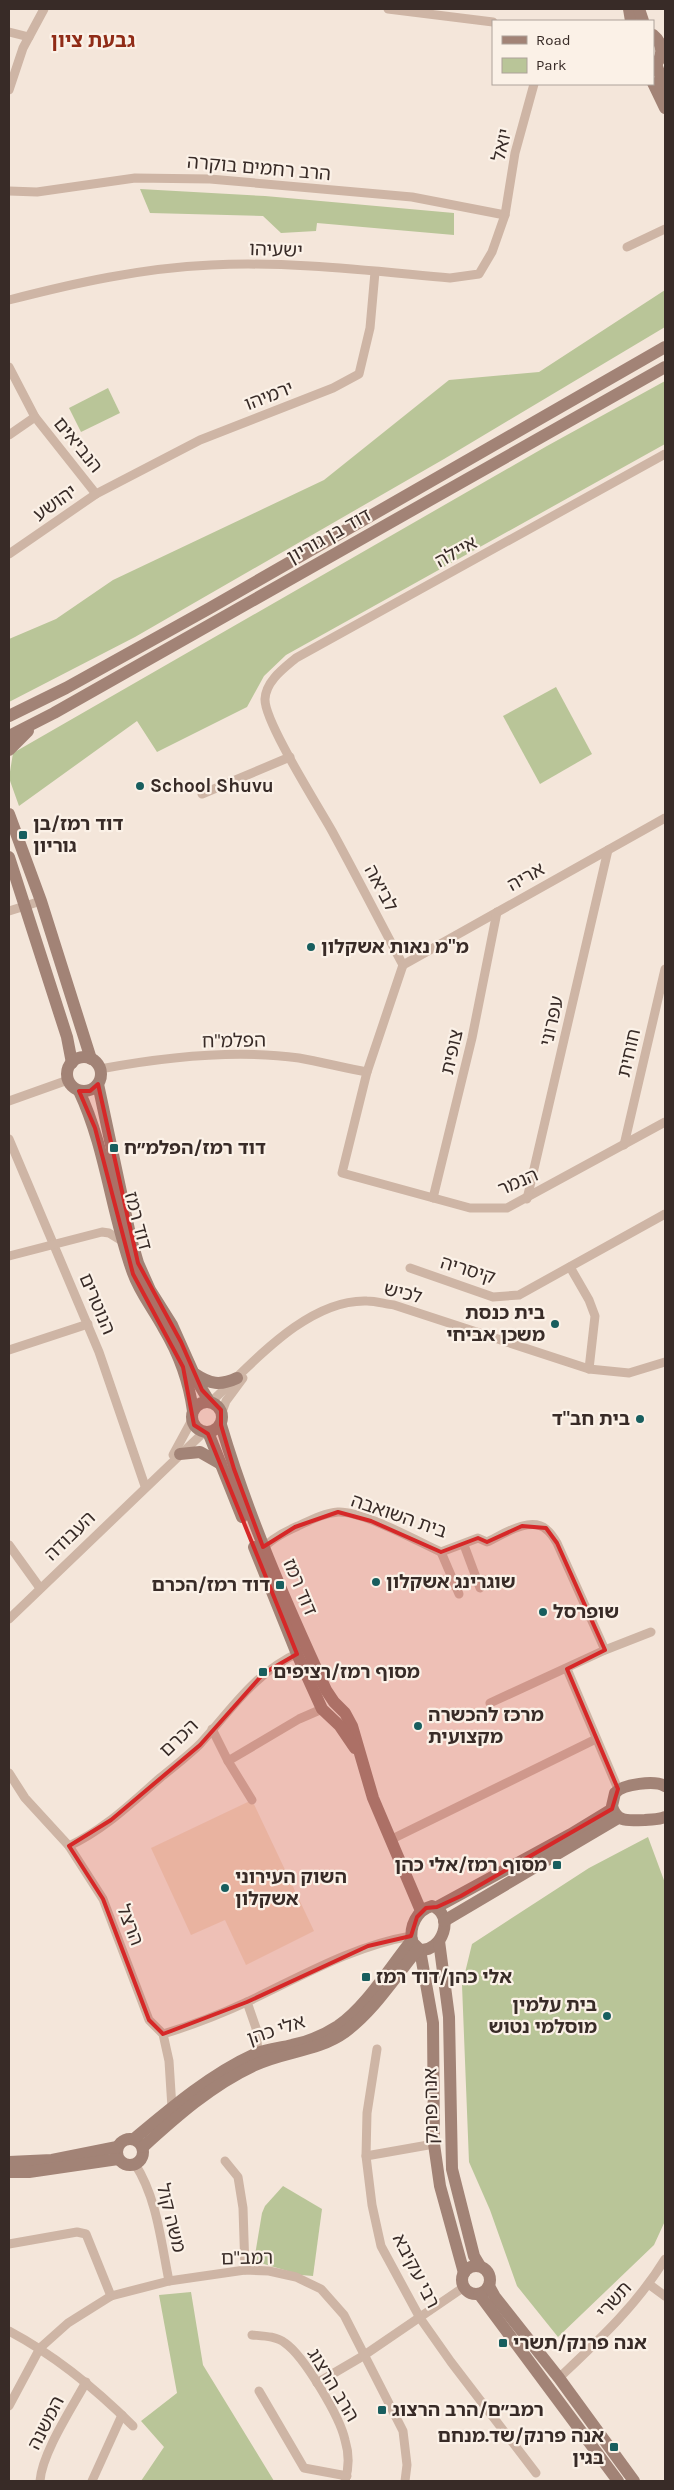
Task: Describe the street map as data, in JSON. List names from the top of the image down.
{
  "streets": {
    "street": [
      "יואל",
      "הרב רחמים בוקרה",
      "ישעיהו",
      "ירמיהו",
      "הנביאים",
      "יהושע",
      "דוד בן גוריון",
      "איילה",
      "אריה",
      "לביאה",
      "עפרוני",
      "הפלמ\"ח",
      "צופית",
      "חוחית",
      "הנמר",
      "דוד רמז",
      "קיסריה",
      "לכיש",
      "הנוטרים",
      "בית השואבה",
      "העבודה",
      "הכרם",
      "הרצל",
      "אלי כהן",
      "אנה פרנק",
      "משה קול",
      "רמב\"ם",
      "רבי עקיבא",
      "תשרי",
      "הרב הרצוג",
      "המשנה"
    ]
  },
  "crossings": [
    ["יואל", "הרב רחמים בוקרה"],
    ["יואל", "ישעיהו"],
    ["הרב רחמים בוקרה", "ישעיהו"],
    ["ישעיהו", "ירמיהו"],
    ["ירמיהו", "הנביאים"],
    ["ירמיהו", "יהושע"],
    ["הנביאים", "יהושע"],
    ["איילה", "לביאה"],
    ["אריה", "לביאה"],
    ["אריה", "עפרוני"],
    ["אריה", "צופית"],
    ["עפרוני", "הנמר"],
    ["הפלמ\"ח", "הנמר"],
    ["הפלמ\"ח", "דוד רמז"],
    ["צופית", "הנמר"],
    ["חוחית", "הנמר"],
    ["דוד רמז", "לכיש"],
    ["דוד רמז", "בית השואבה"],
    ["דוד רמז", "העבודה"],
    ["דוד רמז", "הכרם"],
    ["דוד רמז", "אלי כהן"],
    ["דוד רמז", "אנה פרנק"],
    ["לכיש", "העבודה"],
    ["הנוטרים", "העבודה"],
    ["הכרם", "הרצל"],
    ["הרצל", "אלי כהן"],
    ["אלי כהן", "אנה פרנק"],
    ["אלי כהן", "משה קול"],
    ["משה קול", "רמב\"ם"]
  ],
  "districts": ["גבעת ציון"],
  "places": {
    "other": [
      "School Shuvu",
      "מ\"מ נאות אשקלון",
      "בית כנסת משכן אביחי",
      "בית חב\"ד",
      "שוגרינג אשקלון",
      "שופרסל",
      "מרכז להכשרה מקצועית",
      "השוק העירוני אשקלון",
      "בית עלמין מוסלמי נטוש"
    ],
    "transit": [
      "דוד רמז/בן גוריון",
      "דוד רמז/הפלמ״ח",
      "דוד רמז/הכרם",
      "מסוף רמז/רציפים",
      "מסוף רמז/אלי כהן",
      "אלי כהן/דוד רמז",
      "אנה פרנק/תשרי",
      "רמב״ם/הרב הרצוג",
      "אנה פרנק/שד.מנחם בגין"
    ]
  },
  "legend": ["Road", "Park"]
}
